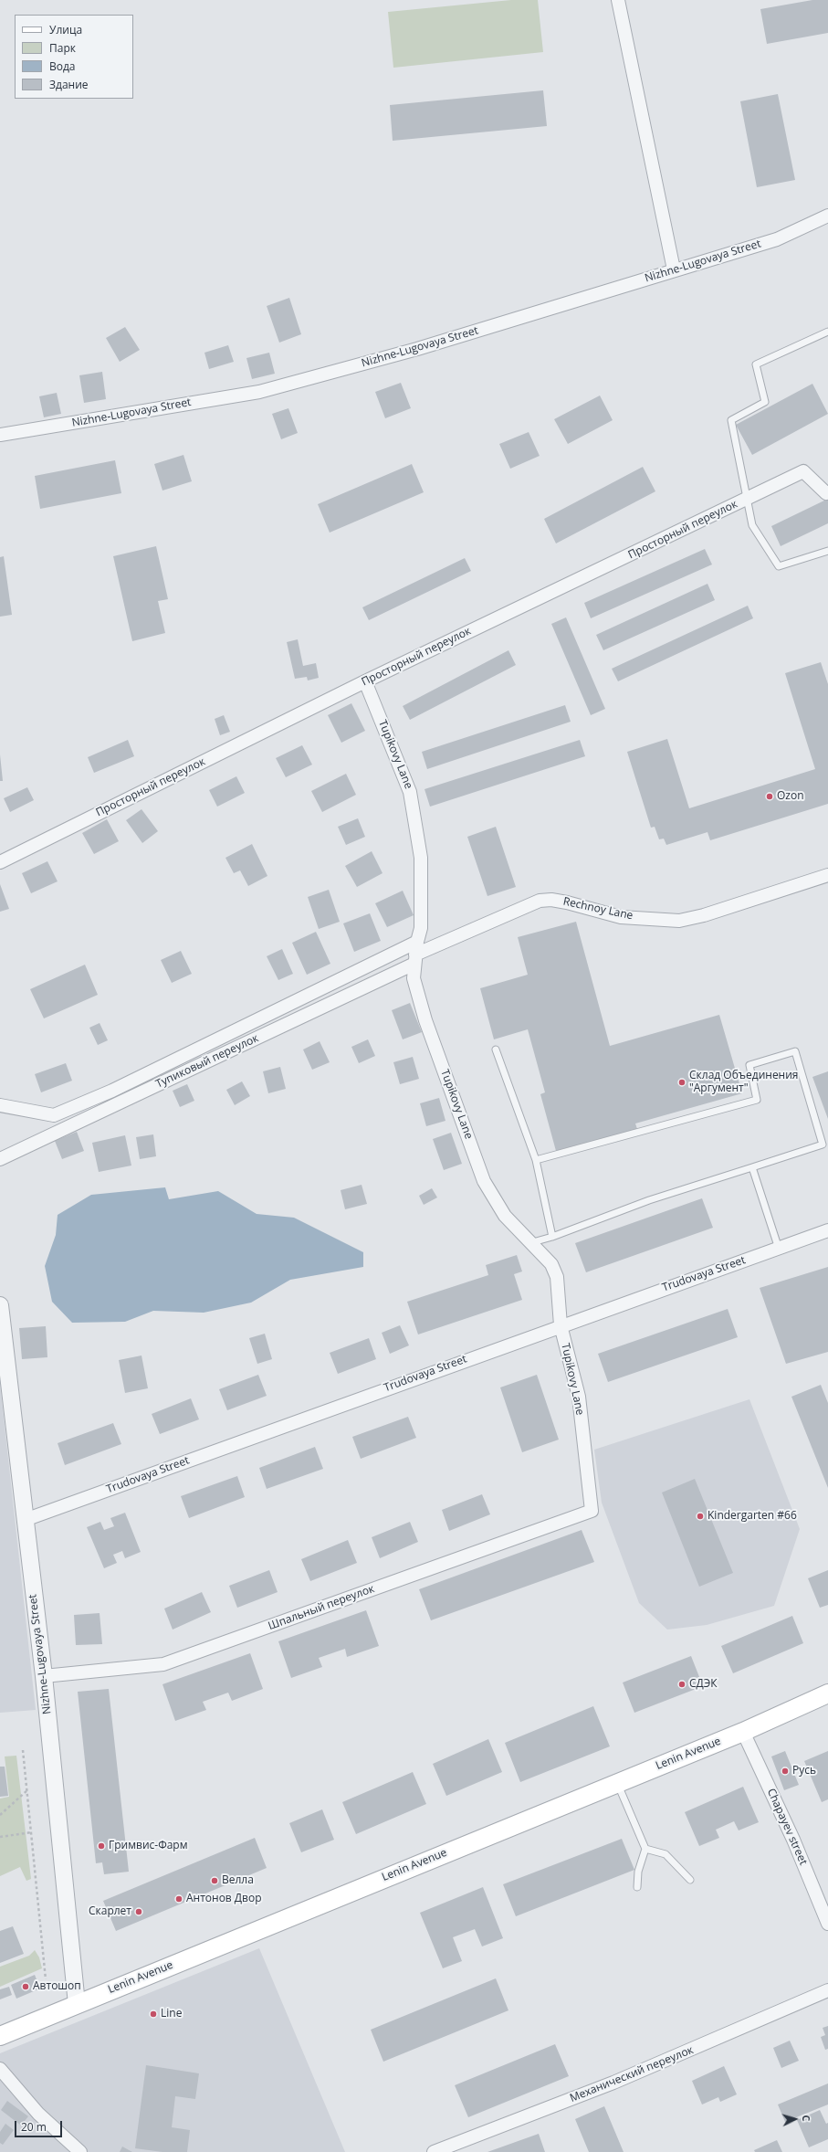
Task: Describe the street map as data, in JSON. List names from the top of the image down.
{
  "streets": {
    "main road": ["Lenin Avenue"],
    "street": [
      "Nizhne-Lugovaya Street",
      "Просторный переулок",
      "Tupikovy Lane",
      "Rechnoy Lane",
      "Тупиковый переулок",
      "Trudovaya Street",
      "Шпальный переулок",
      "Chapayev street",
      "Механический переулок"
    ]
  },
  "crossings": [
    ["Nizhne-Lugovaya Street", "Trudovaya Street"],
    ["Nizhne-Lugovaya Street", "Шпальный переулок"],
    ["Nizhne-Lugovaya Street", "Lenin Avenue"],
    ["Просторный переулок", "Tupikovy Lane"],
    ["Tupikovy Lane", "Rechnoy Lane"],
    ["Tupikovy Lane", "Тупиковый переулок"],
    ["Tupikovy Lane", "Trudovaya Street"],
    ["Tupikovy Lane", "Шпальный переулок"],
    ["Rechnoy Lane", "Тупиковый переулок"],
    ["Lenin Avenue", "Chapayev street"]
  ],
  "places": [
    "Ozon",
    "Склад Объединения \"Аргумент\"",
    "Kindergarten #66",
    "СДЭК",
    "Русь",
    "Гримвис-Фарм",
    "Велла",
    "Антонов Двор",
    "Скарлет",
    "Автошоп",
    "Line"
  ],
  "legend": [
    "Улица",
    "Парк",
    "Вода",
    "Здание"
  ],
  "scale_bar": "20 m",
  "north": "right"
}
